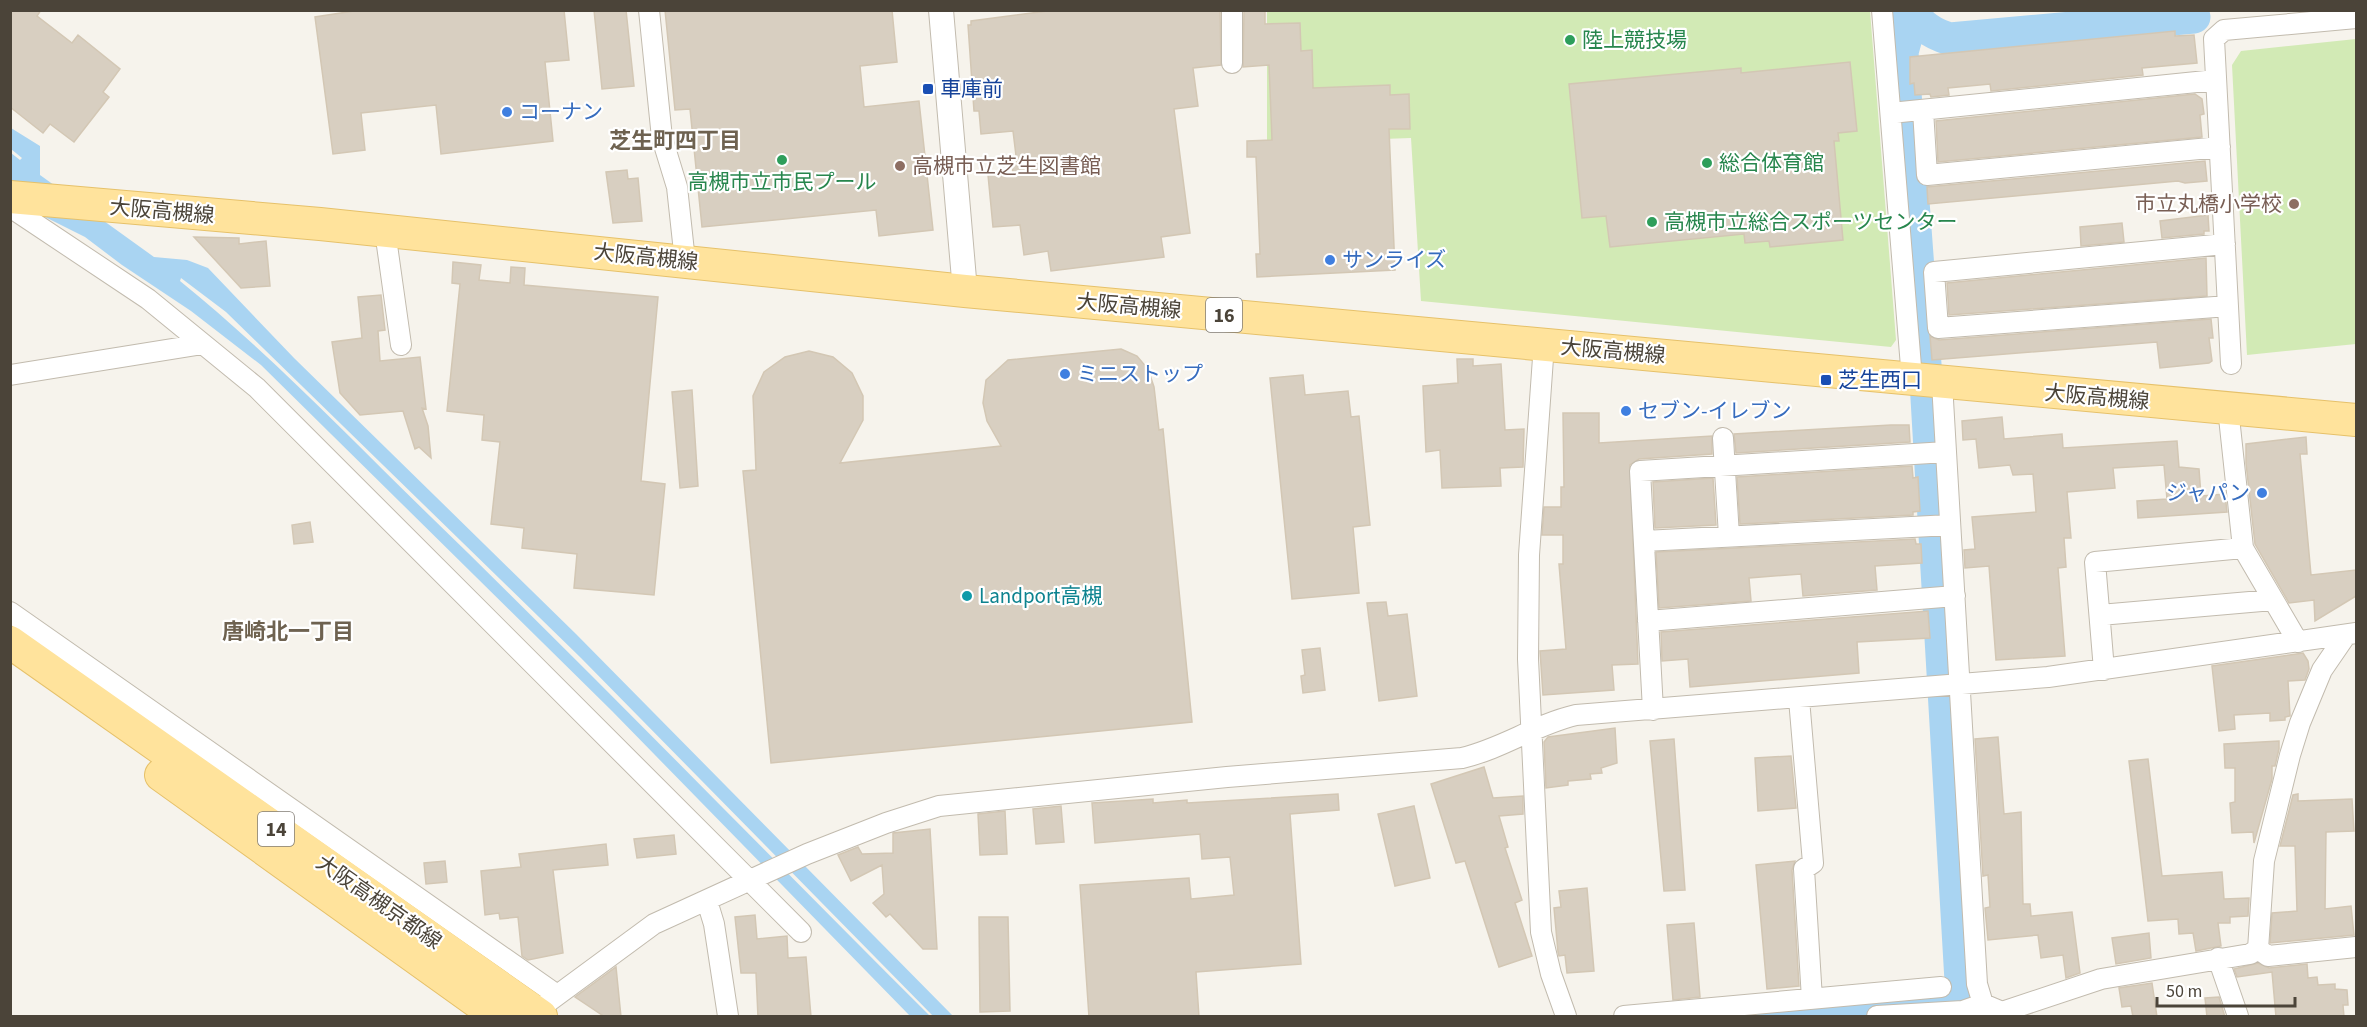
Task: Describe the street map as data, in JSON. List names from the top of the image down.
{
  "streets": {
    "main road": [
      "大阪高槻線",
      "16",
      "14",
      "大阪高槻京都線"
    ]
  },
  "districts": ["芝生町四丁目", "唐崎北一丁目"],
  "places": {
    "other": [
      "陸上競技場",
      "コーナン",
      "高槻市立市民プール",
      "総合体育館",
      "高槻市立芝生図書館",
      "市立丸橋小学校",
      "高槻市立総合スポーツセンター",
      "サンライズ",
      "ミニストップ",
      "セブン-イレブン",
      "ジャパン",
      "Landport高槻"
    ],
    "transit": ["車庫前", "芝生西口"]
  },
  "scale_bar": "50 m"
}
